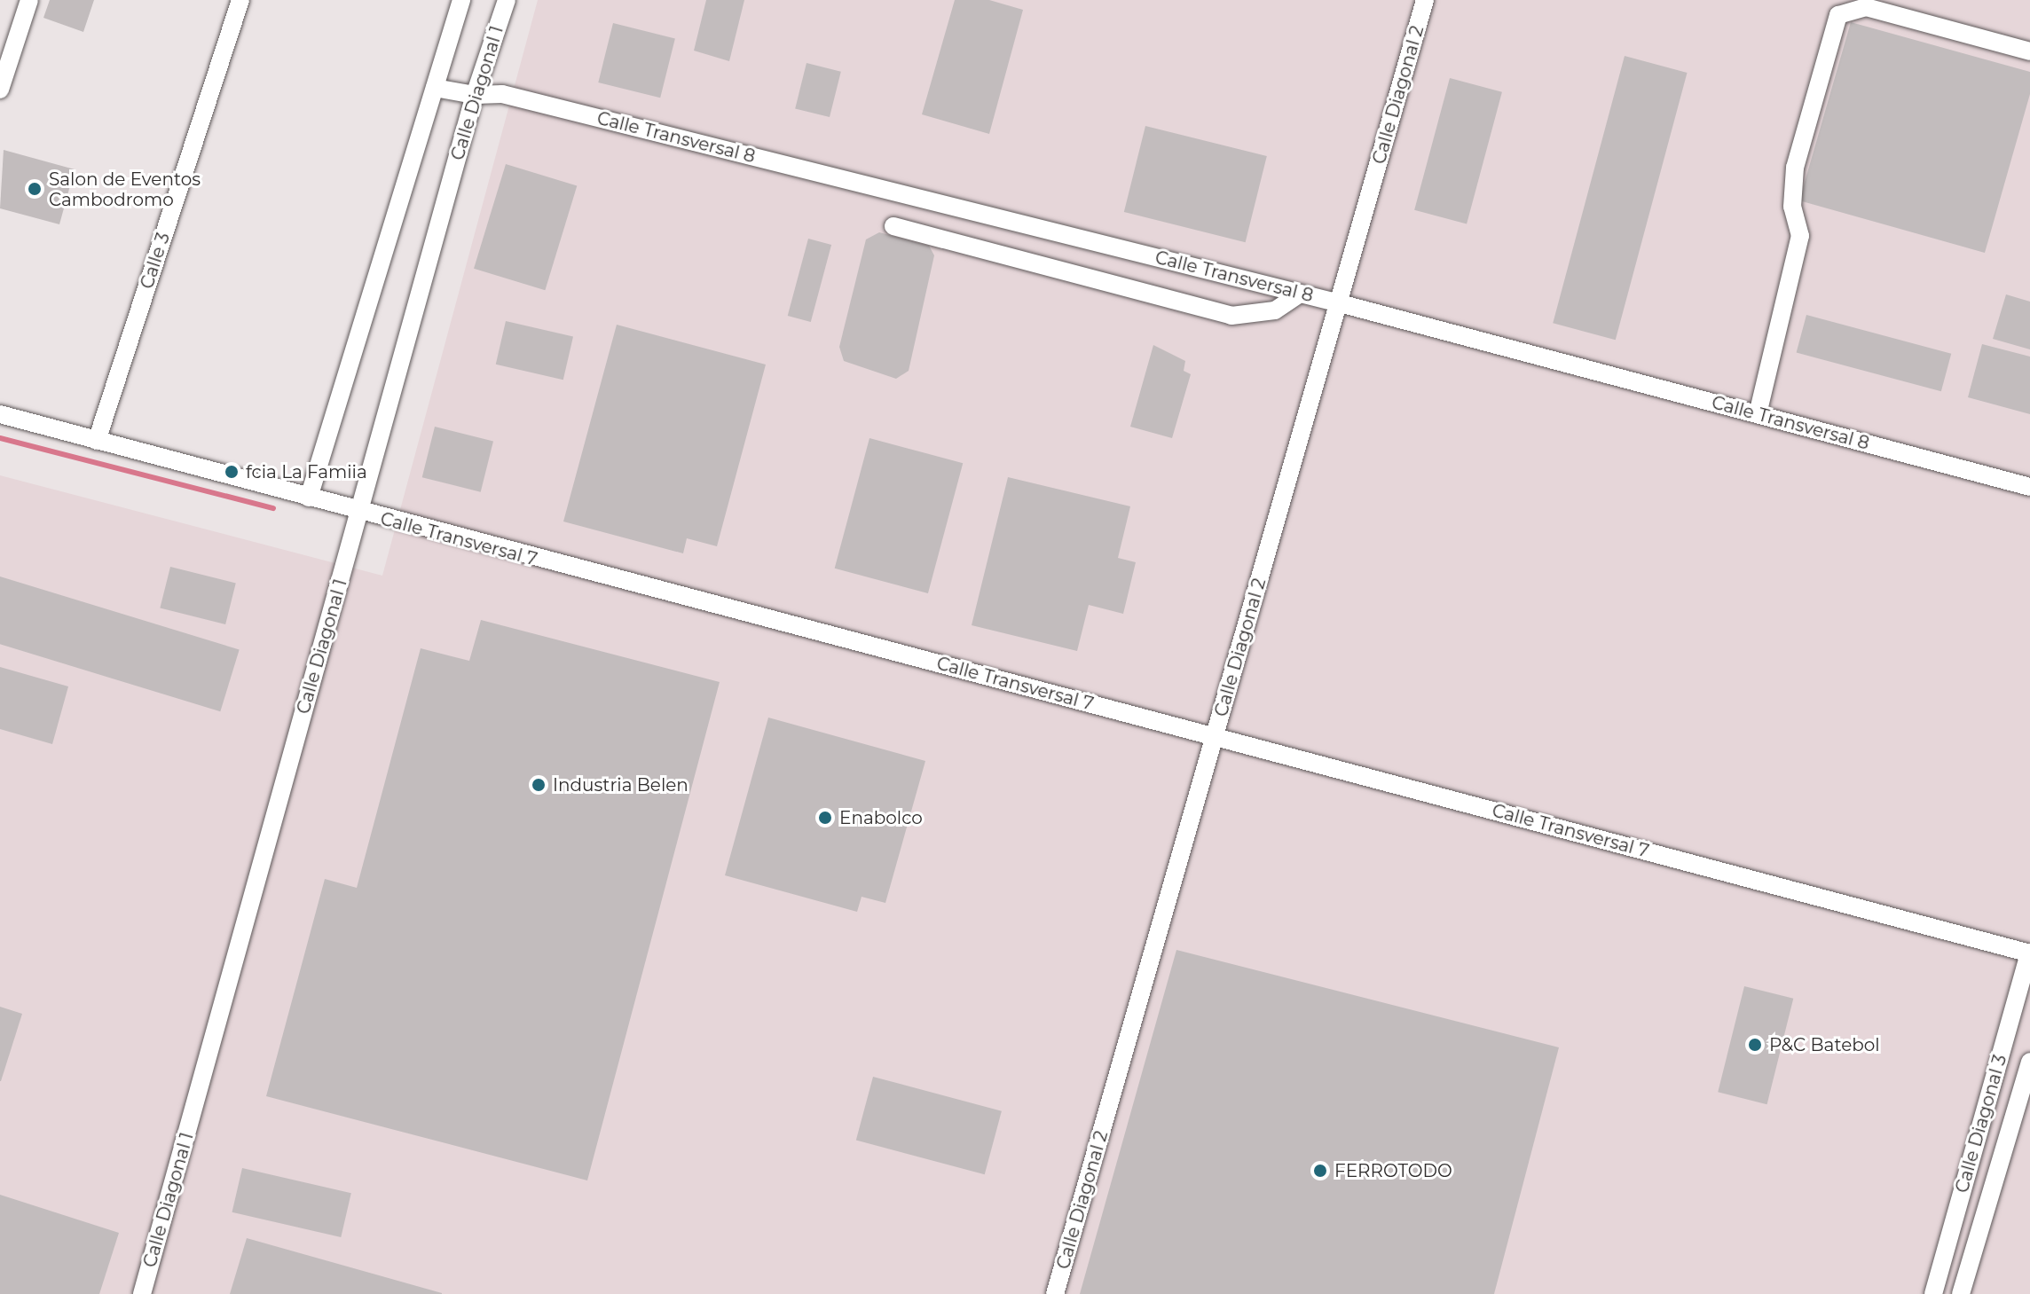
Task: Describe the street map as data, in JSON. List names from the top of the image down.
{
  "streets": {
    "street": [
      "Calle Diagonal 1",
      "Calle Diagonal 2",
      "Calle Transversal 8",
      "Calle 3",
      "Calle Transversal 7",
      "Calle Diagonal 3"
    ]
  },
  "crossings": [
    ["Calle Diagonal 1", "Calle Transversal 8"],
    ["Calle Diagonal 1", "Calle Transversal 7"],
    ["Calle Diagonal 2", "Calle Transversal 8"],
    ["Calle Diagonal 2", "Calle Transversal 7"],
    ["Calle 3", "Calle Transversal 7"],
    ["Calle Transversal 7", "Calle Diagonal 3"]
  ],
  "places": [
    "Salon de Eventos Cambodromo",
    "fcia La Famiia",
    "Industria Belen",
    "Enabolco",
    "P&C Batebol",
    "FERROTODO"
  ]
}
